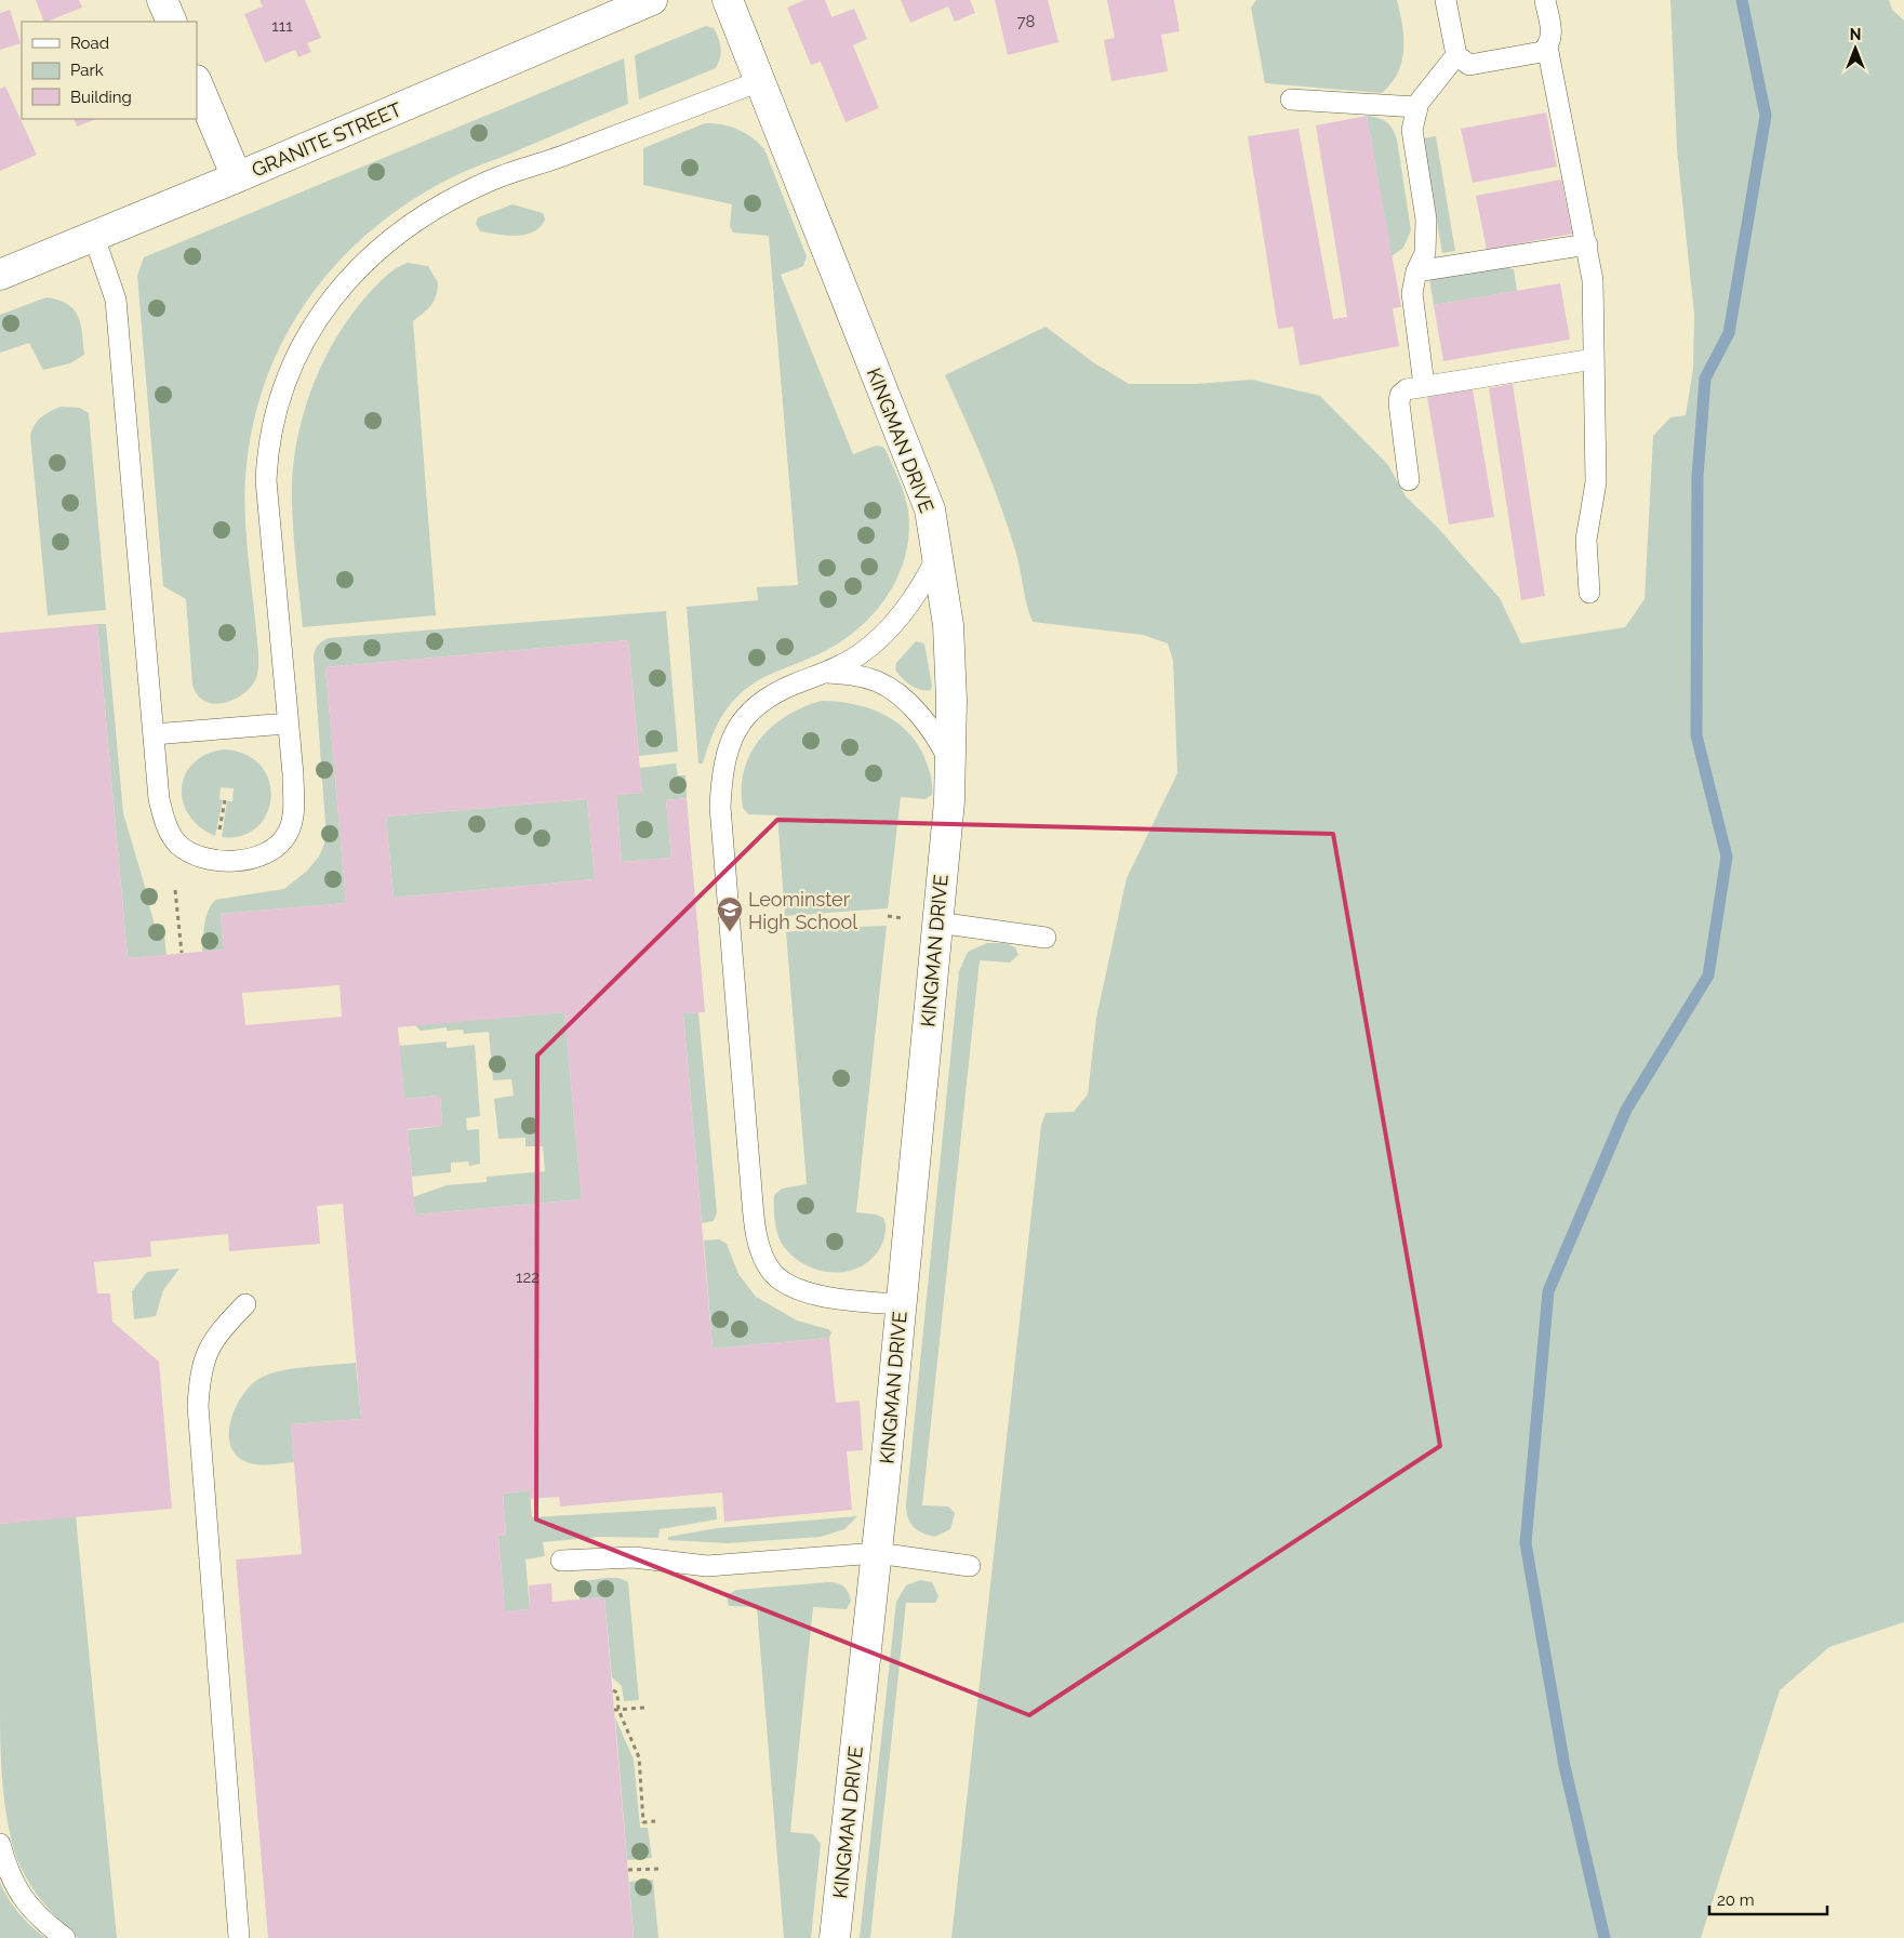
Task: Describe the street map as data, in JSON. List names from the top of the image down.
{
  "streets": {
    "street": ["GRANITE STREET", "KINGMAN DRIVE"]
  },
  "places": {
    "school or university": ["Leominster High School"]
  },
  "house_numbers": ["78", "111", "122"],
  "legend": ["Road", "Park", "Building"],
  "scale_bar": "20 m",
  "north": "top"
}
